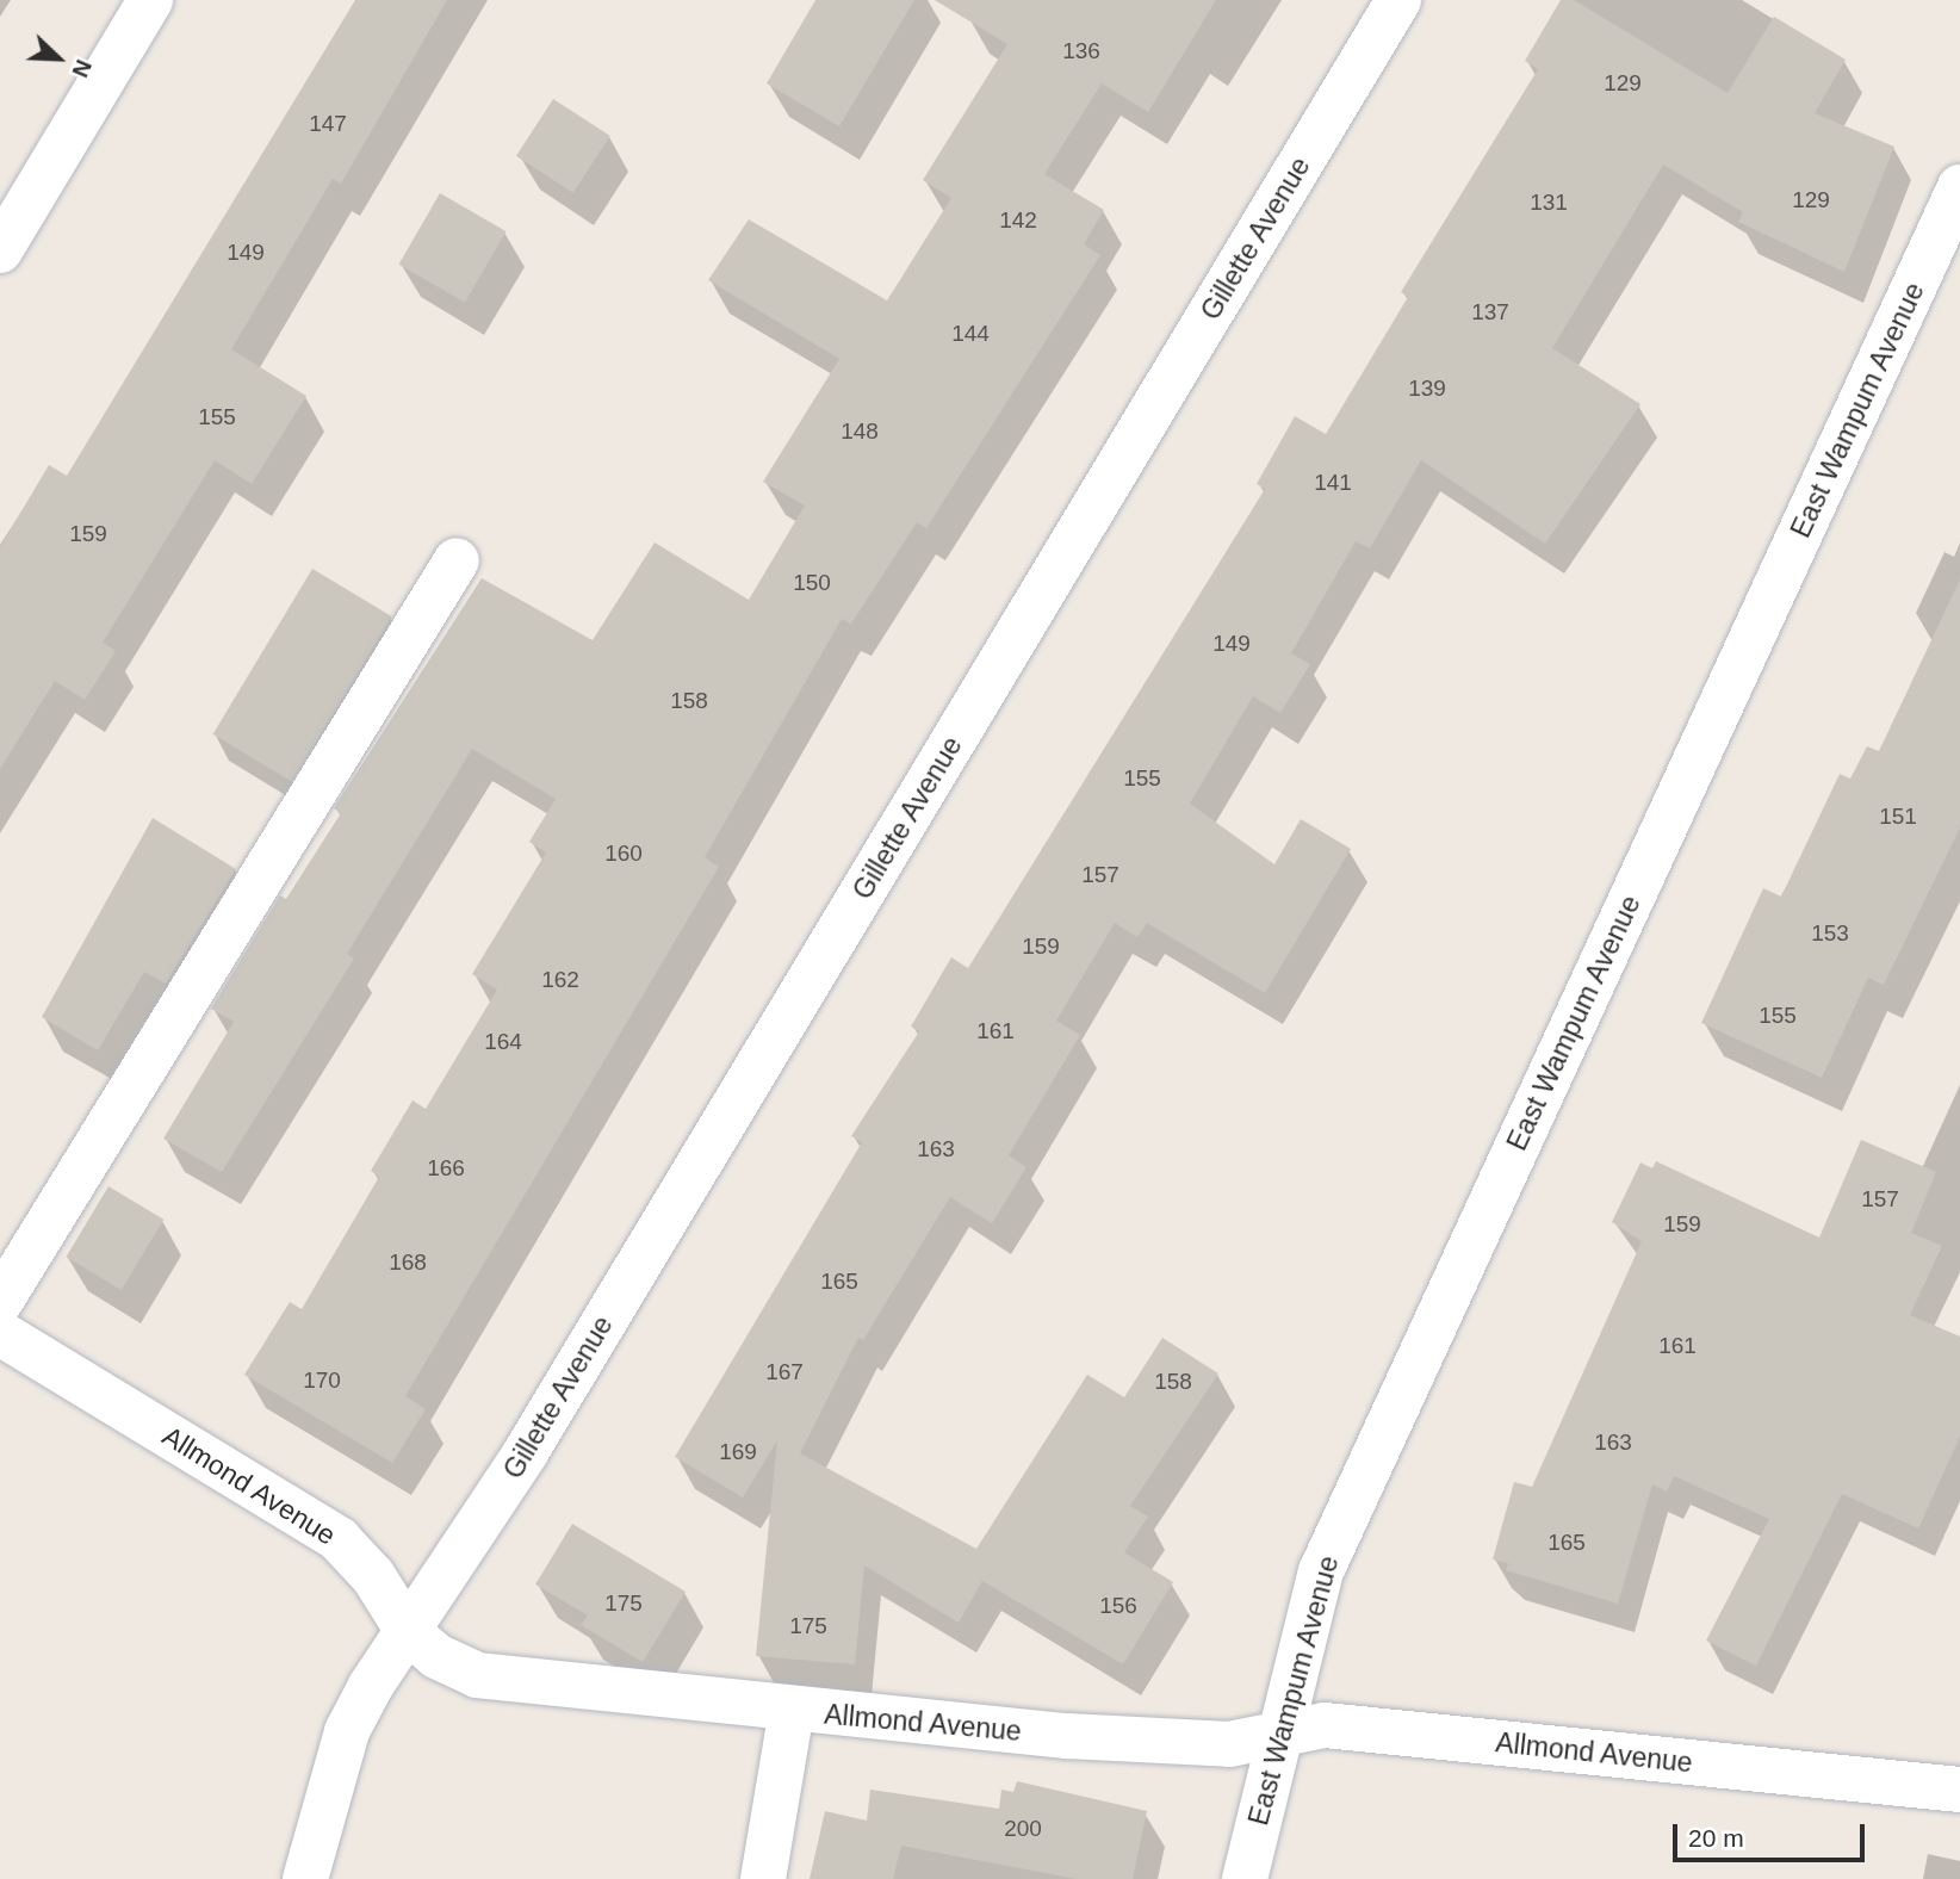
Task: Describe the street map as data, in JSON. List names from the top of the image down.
{
  "streets": {
    "street": ["Gillette Avenue", "East Wampum Avenue", "Allmond Avenue"]
  },
  "crossings": [
    ["Gillette Avenue", "Allmond Avenue"],
    ["East Wampum Avenue", "Allmond Avenue"]
  ],
  "house_numbers": [
    "136",
    "129",
    "147",
    "129",
    "131",
    "142",
    "149",
    "137",
    "144",
    "139",
    "155",
    "148",
    "141",
    "159",
    "150",
    "149",
    "158",
    "155",
    "151",
    "160",
    "157",
    "153",
    "159",
    "162",
    "155",
    "161",
    "164",
    "163",
    "166",
    "157",
    "159",
    "168",
    "165",
    "161",
    "167",
    "170",
    "158",
    "163",
    "169",
    "165",
    "175",
    "156",
    "175",
    "200"
  ],
  "scale_bar": "20 m",
  "north": "bottom right"
}
